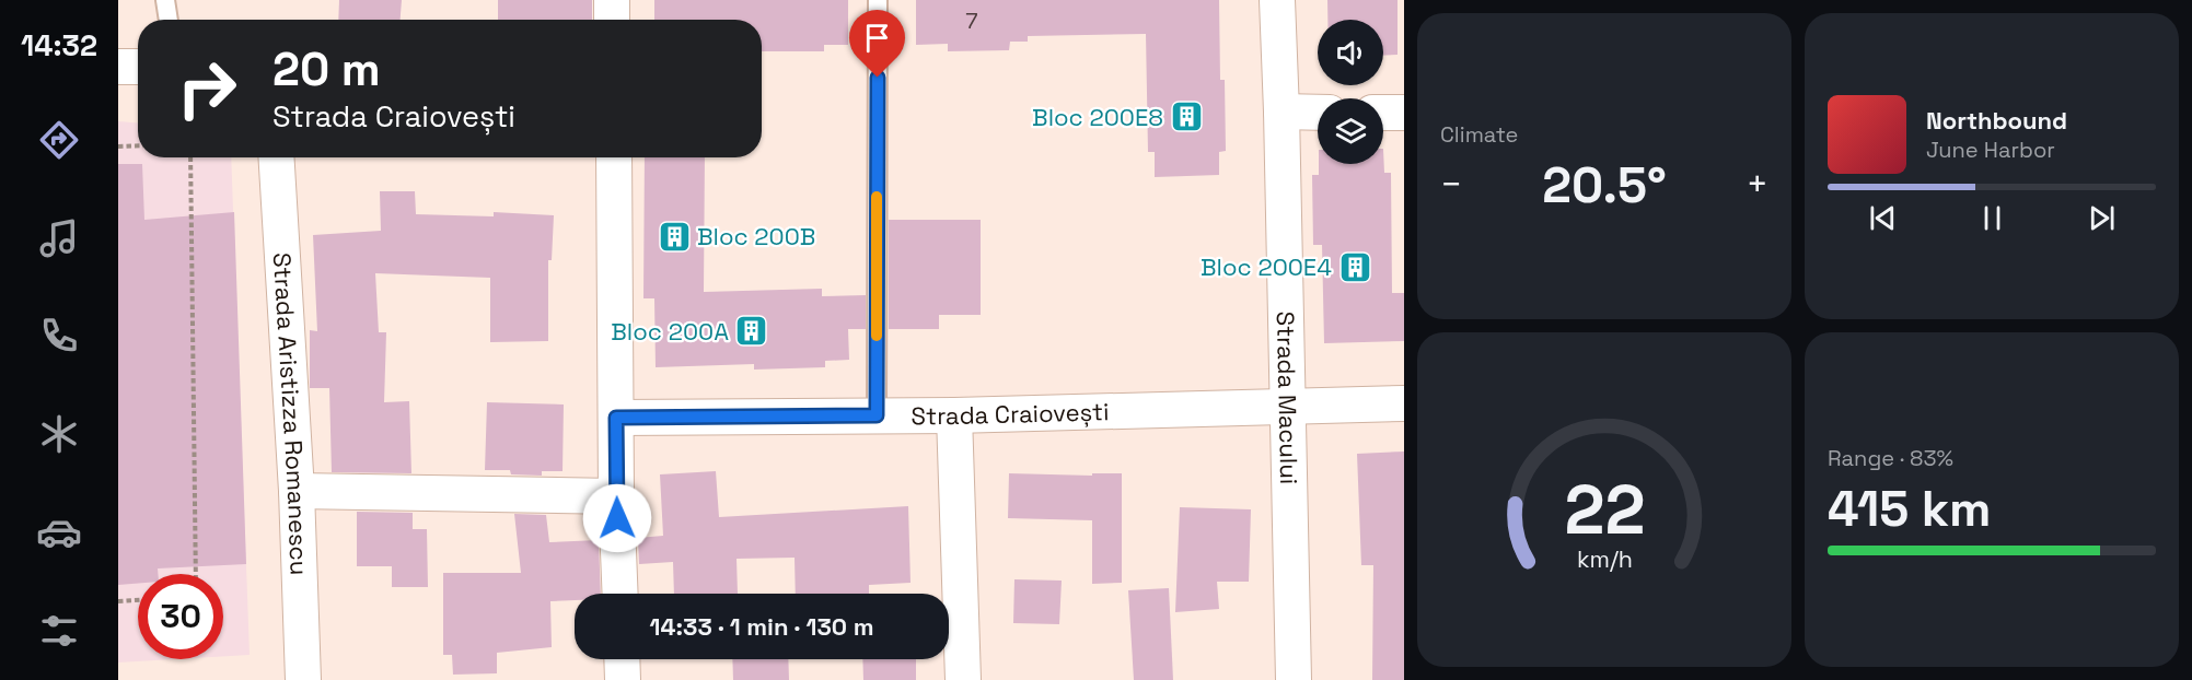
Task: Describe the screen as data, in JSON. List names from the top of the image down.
{
  "streets": {
    "street": ["Strada Macului", "Strada Craiovești", "Strada Aristizza Romanescu"]
  },
  "crossings": [
    ["Strada Macului", "Strada Craiovești"]
  ],
  "places": {
    "building": [
      "Bloc 200E8",
      "Bloc 200B",
      "Bloc 200E4",
      "Bloc 200A"
    ]
  },
  "house_numbers": ["7"],
  "page": {
    "tabs": "14:32",
    "tile": [
      "Climate",
      ["Range · 83%", "415 km"]
    ],
    "turn": ["20 m", "Strada Craiovești"],
    "song": ["Northbound", "June Harbor"],
    "heat": ["−", "20.5°", "+"],
    "limit": "30",
    "trip": "14:33 · 1 min · 130 m",
    "gauge": ["22", "km/h"]
  }
}
